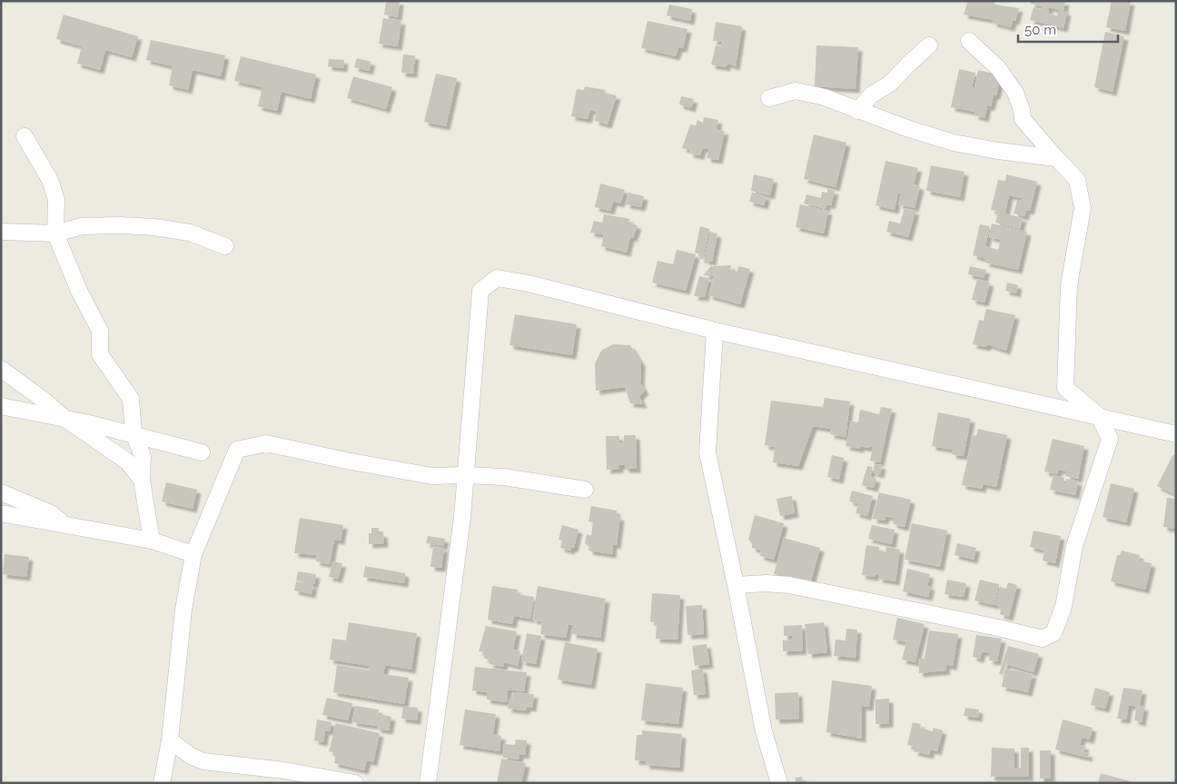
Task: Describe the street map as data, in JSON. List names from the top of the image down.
{
  "scale_bar": "50 m"
}
